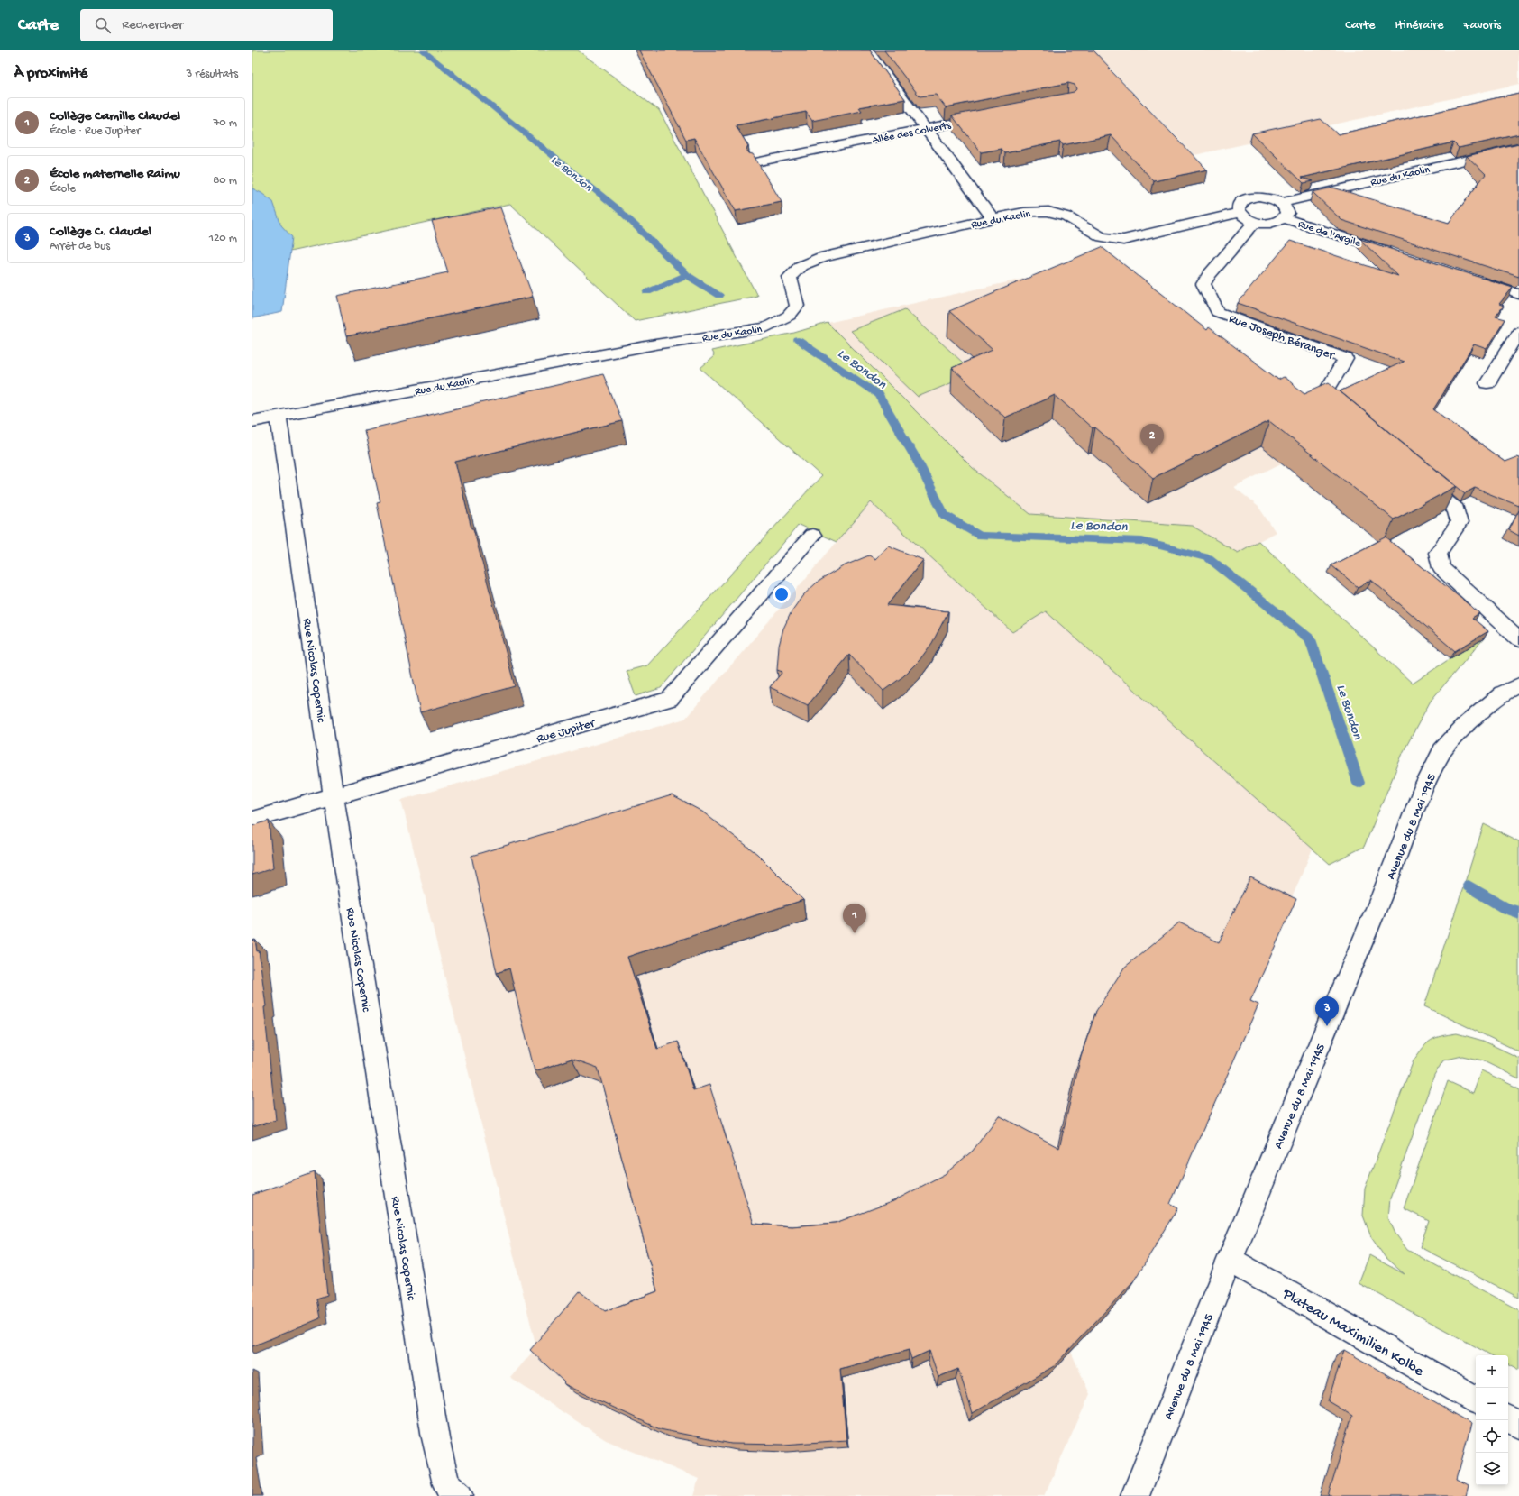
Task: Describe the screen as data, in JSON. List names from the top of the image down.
{
  "streets": {
    "street": [
      "Allée des Colverts",
      "Rue du Kaolin",
      "Rue de l'Argile",
      "Rue Joseph Béranger",
      "Rue Nicolas Copernic",
      "Rue Jupiter",
      "Avenue du 8 Mai 1945",
      "Plateau Maximilien Kolbe"
    ]
  },
  "crossings": [
    ["Rue du Kaolin", "Rue Nicolas Copernic"],
    ["Rue Nicolas Copernic", "Rue Jupiter"],
    ["Avenue du 8 Mai 1945", "Plateau Maximilien Kolbe"]
  ],
  "water": ["Le Bondon"],
  "page": {
    "header": "Carte",
    "search": "Rechercher",
    "nav": ["Carte", "Itinéraire", "Favoris"],
    "heading": ["À proximité", "3 résultats"],
    "list": [
      {
        "mark": "1",
        "name": "Collège Camille Claudel",
        "note": "École · Rue Jupiter",
        "value": "70 m"
      },
      {
        "mark": "2",
        "name": "École maternelle Raimu",
        "note": "École",
        "value": "80 m"
      },
      {
        "mark": "3",
        "name": "Collège C. Claudel",
        "note": "Arrêt de bus",
        "value": "120 m"
      }
    ],
    "pins": ["2", "1", "3"],
    "map_buttons": ["+", "−"]
  }
}
